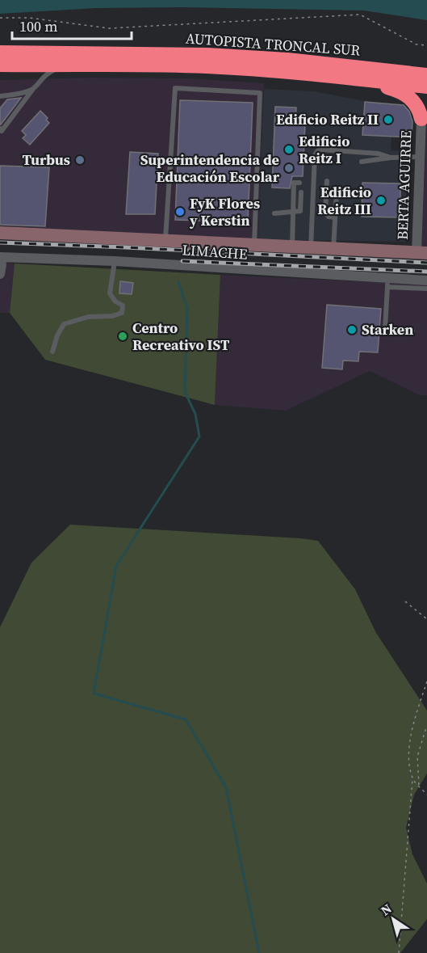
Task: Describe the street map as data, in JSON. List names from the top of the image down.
{
  "streets": {
    "highway": ["AUTOPISTA TRONCAL SUR"],
    "main road": ["LIMACHE"],
    "street": ["BERTA AGUIRRE"]
  },
  "crossings": [
    ["BERTA AGUIRRE", "LIMACHE"]
  ],
  "places": [
    "Edificio Reitz II",
    "Edificio Reitz I",
    "Turbus",
    "Superintendencia de Educación Escolar",
    "Edificio Reitz III",
    "FyK Flores y Kerstin",
    "Starken",
    "Centro Recreativo IST"
  ],
  "scale_bar": "100 m",
  "north": "top left"
}
